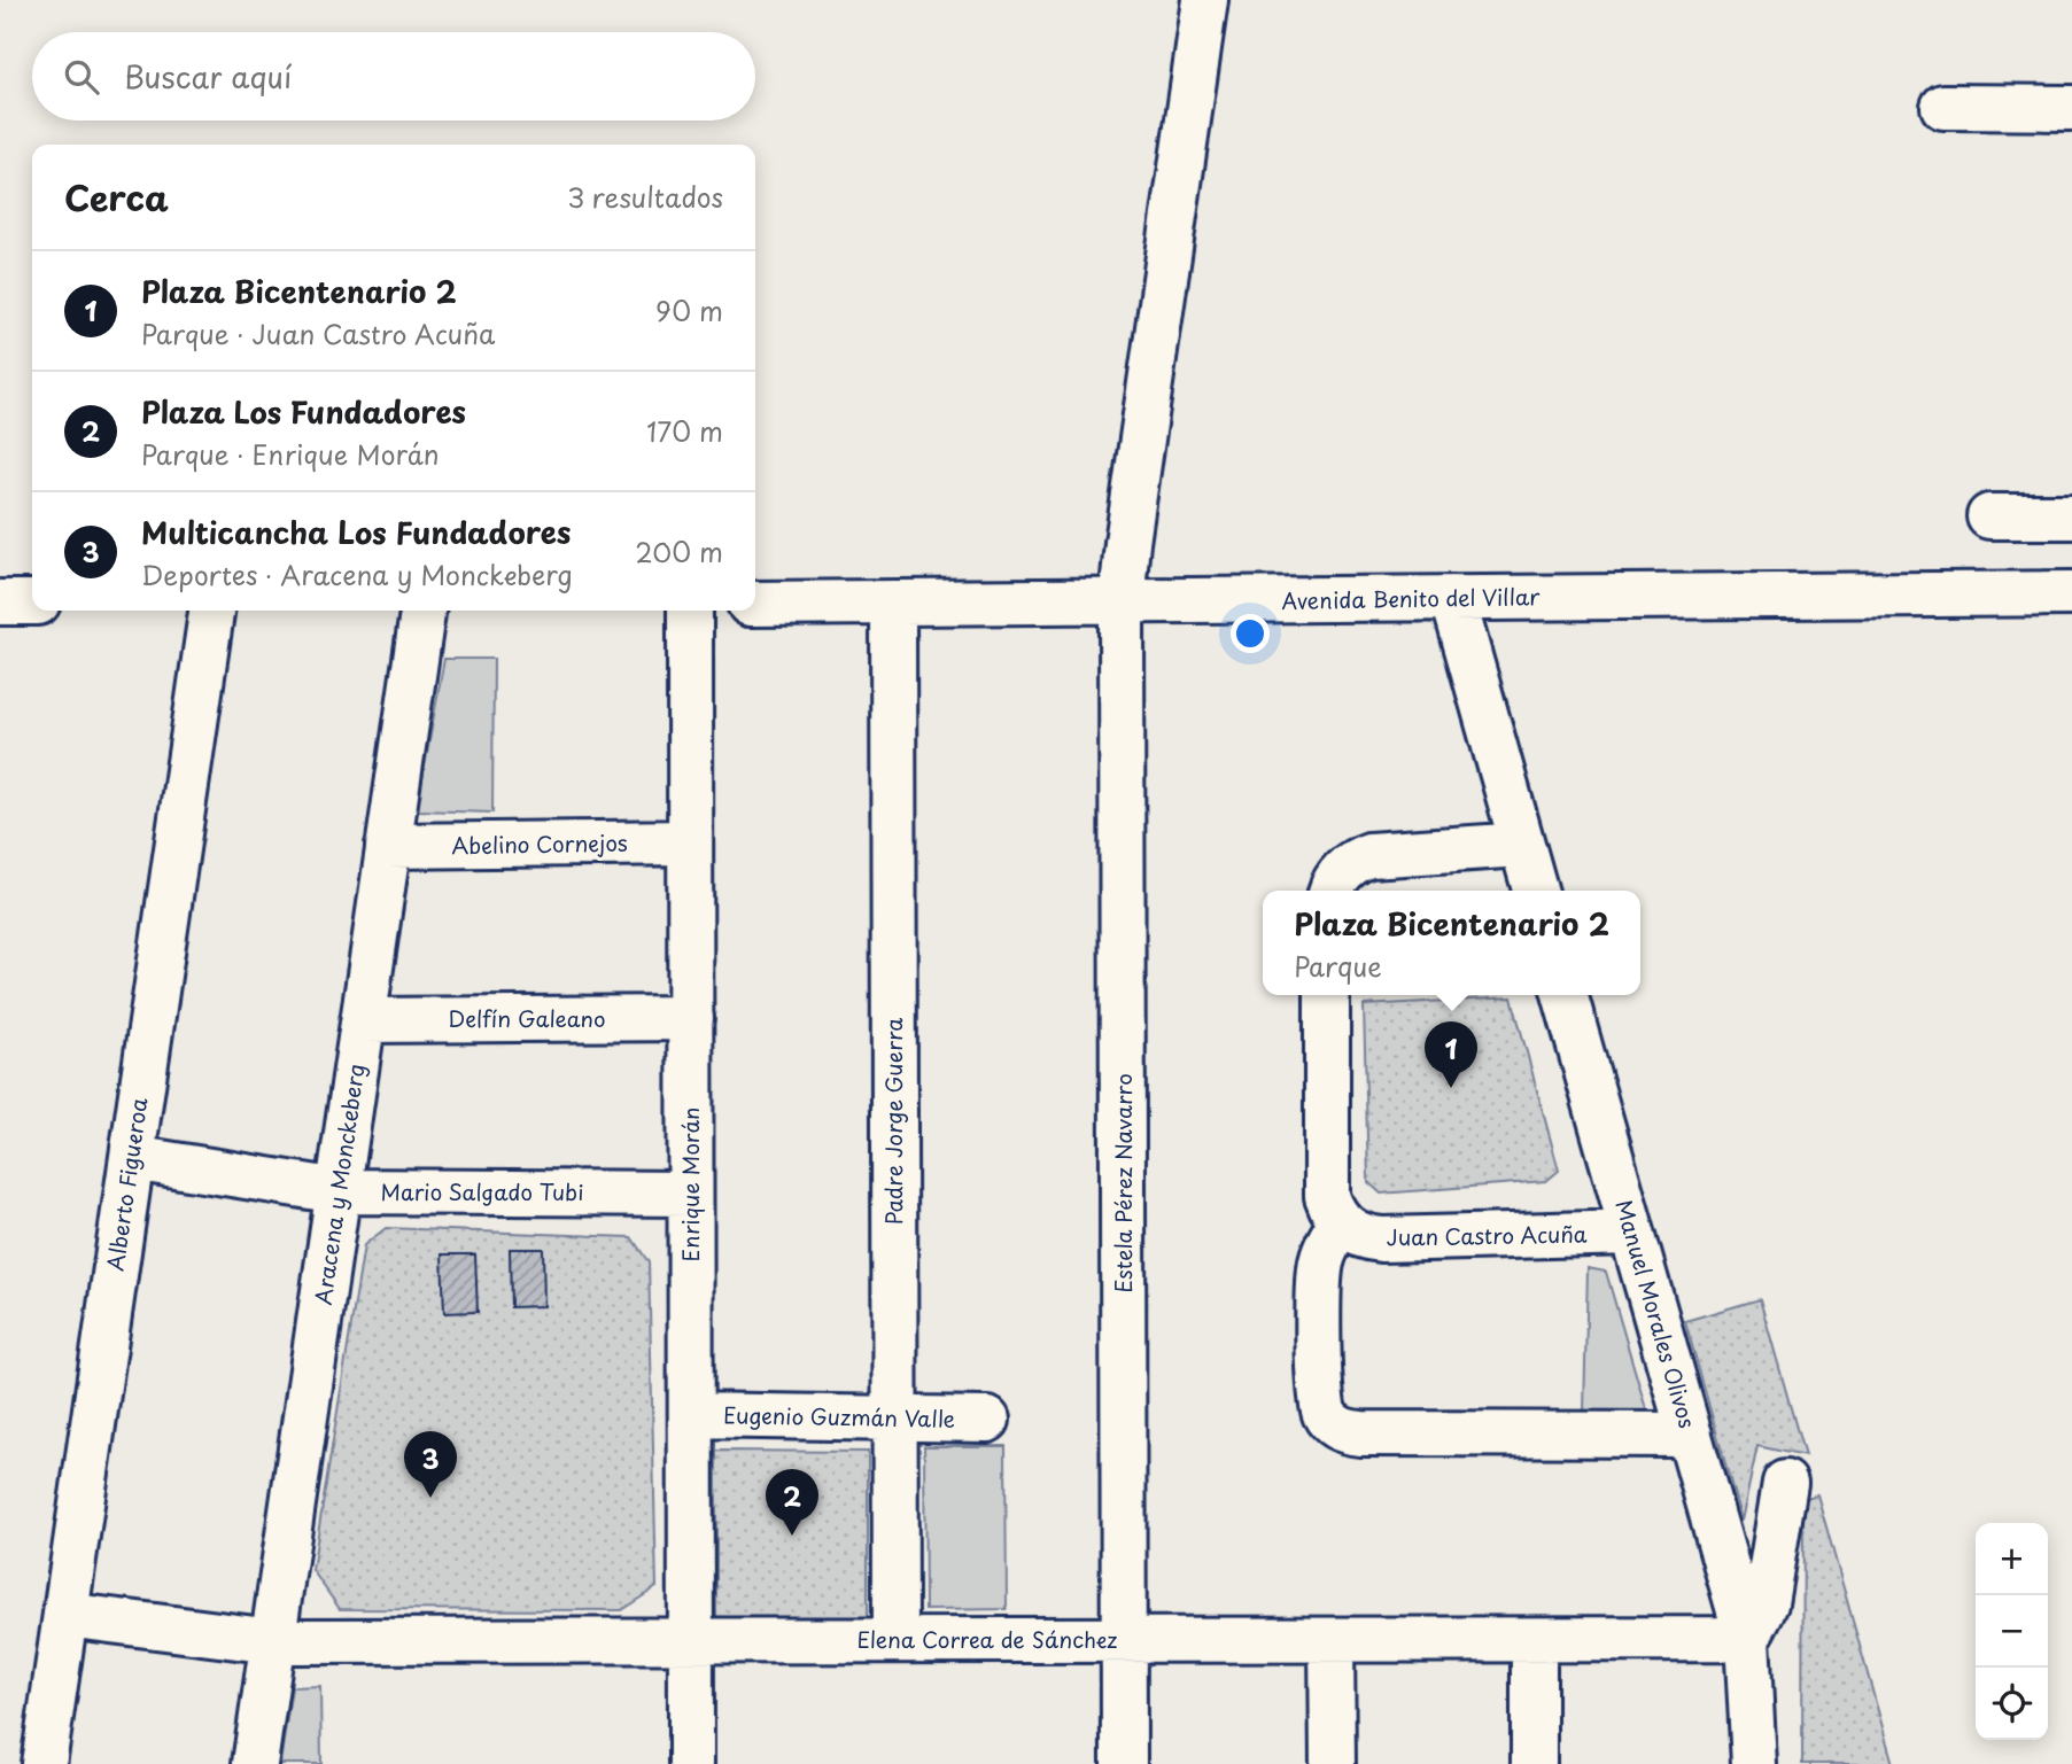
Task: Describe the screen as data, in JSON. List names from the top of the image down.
{
  "streets": {
    "street": [
      "Avenida Benito del Villar",
      "Abelino Cornejos",
      "Delfín Galeano",
      "Padre Jorge Guerra",
      "Estela Pérez Navarro",
      "Alberto Figueroa",
      "Aracena y Monckeberg",
      "Enrique Morán",
      "Mario Salgado Tubi",
      "Juan Castro Acuña",
      "Manuel Morales Olivos",
      "Eugenio Guzmán Valle",
      "Elena Correa de Sánchez"
    ]
  },
  "crossings": [
    ["Avenida Benito del Villar", "Padre Jorge Guerra"],
    ["Avenida Benito del Villar", "Estela Pérez Navarro"],
    ["Abelino Cornejos", "Aracena y Monckeberg"],
    ["Abelino Cornejos", "Enrique Morán"],
    ["Delfín Galeano", "Aracena y Monckeberg"],
    ["Delfín Galeano", "Enrique Morán"],
    ["Padre Jorge Guerra", "Eugenio Guzmán Valle"],
    ["Padre Jorge Guerra", "Elena Correa de Sánchez"],
    ["Estela Pérez Navarro", "Elena Correa de Sánchez"],
    ["Alberto Figueroa", "Mario Salgado Tubi"],
    ["Alberto Figueroa", "Elena Correa de Sánchez"],
    ["Aracena y Monckeberg", "Mario Salgado Tubi"],
    ["Aracena y Monckeberg", "Elena Correa de Sánchez"],
    ["Enrique Morán", "Mario Salgado Tubi"],
    ["Enrique Morán", "Eugenio Guzmán Valle"],
    ["Enrique Morán", "Elena Correa de Sánchez"],
    ["Juan Castro Acuña", "Manuel Morales Olivos"],
    ["Manuel Morales Olivos", "Elena Correa de Sánchez"]
  ],
  "page": {
    "search": "Buscar aquí",
    "heading": ["Cerca", "3 resultados"],
    "list": [
      {
        "mark": "1",
        "name": "Plaza Bicentenario 2",
        "note": "Parque · Juan Castro Acuña",
        "value": "90 m"
      },
      {
        "mark": "2",
        "name": "Plaza Los Fundadores",
        "note": "Parque · Enrique Morán",
        "value": "170 m"
      },
      {
        "mark": "3",
        "name": "Multicancha Los Fundadores",
        "note": "Deportes · Aracena y Monckeberg",
        "value": "200 m"
      }
    ],
    "popup": ["Plaza Bicentenario 2", "Parque"],
    "pins": ["1", "3", "2"],
    "map_buttons": ["+", "−"]
  }
}
